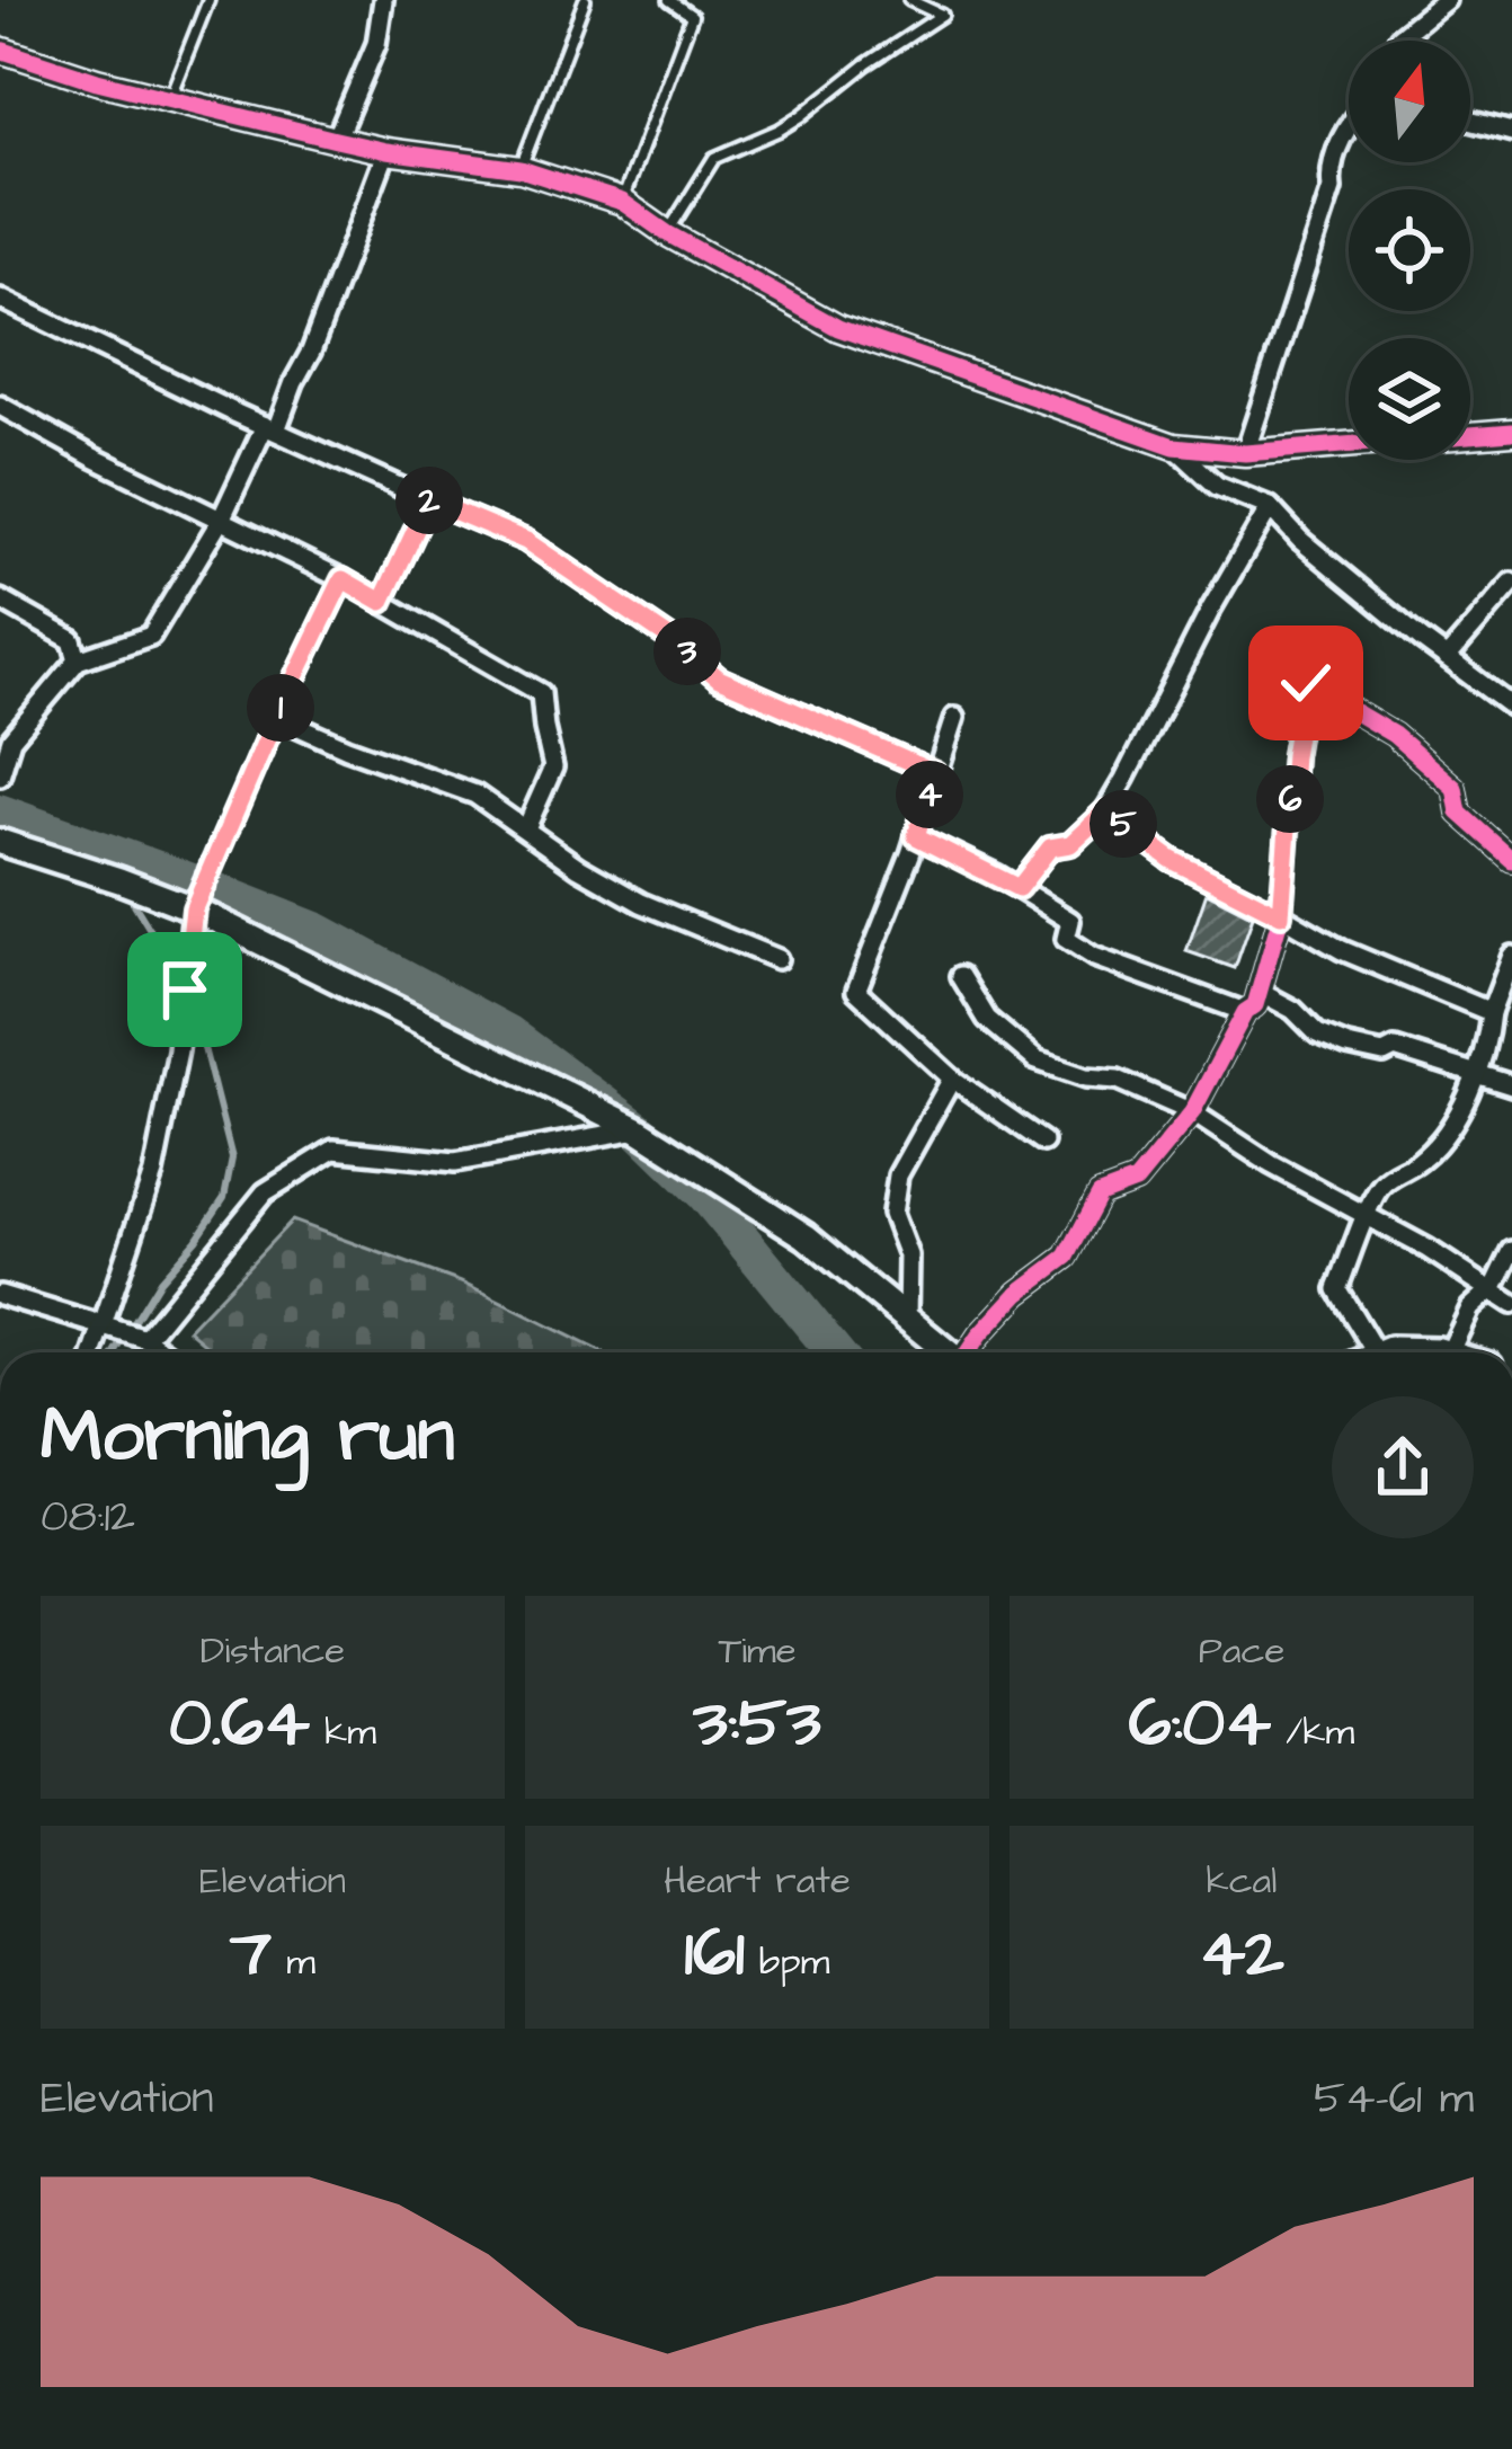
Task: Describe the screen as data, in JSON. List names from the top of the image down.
{
  "north": "top",
  "page": {
    "pins": [
      "2",
      "3",
      "1",
      "4",
      "6",
      "5"
    ],
    "heading": ["Morning run", "08:12"],
    "stats": [
      ["Distance", "0.64 km"],
      ["Time", "3:53"],
      ["Pace", "6:04 /km"],
      ["Elevation", "7 m"],
      ["Heart rate", "161 bpm"],
      ["kcal", "42"]
    ],
    "chart": ["Elevation", "54–61 m"]
  }
}
